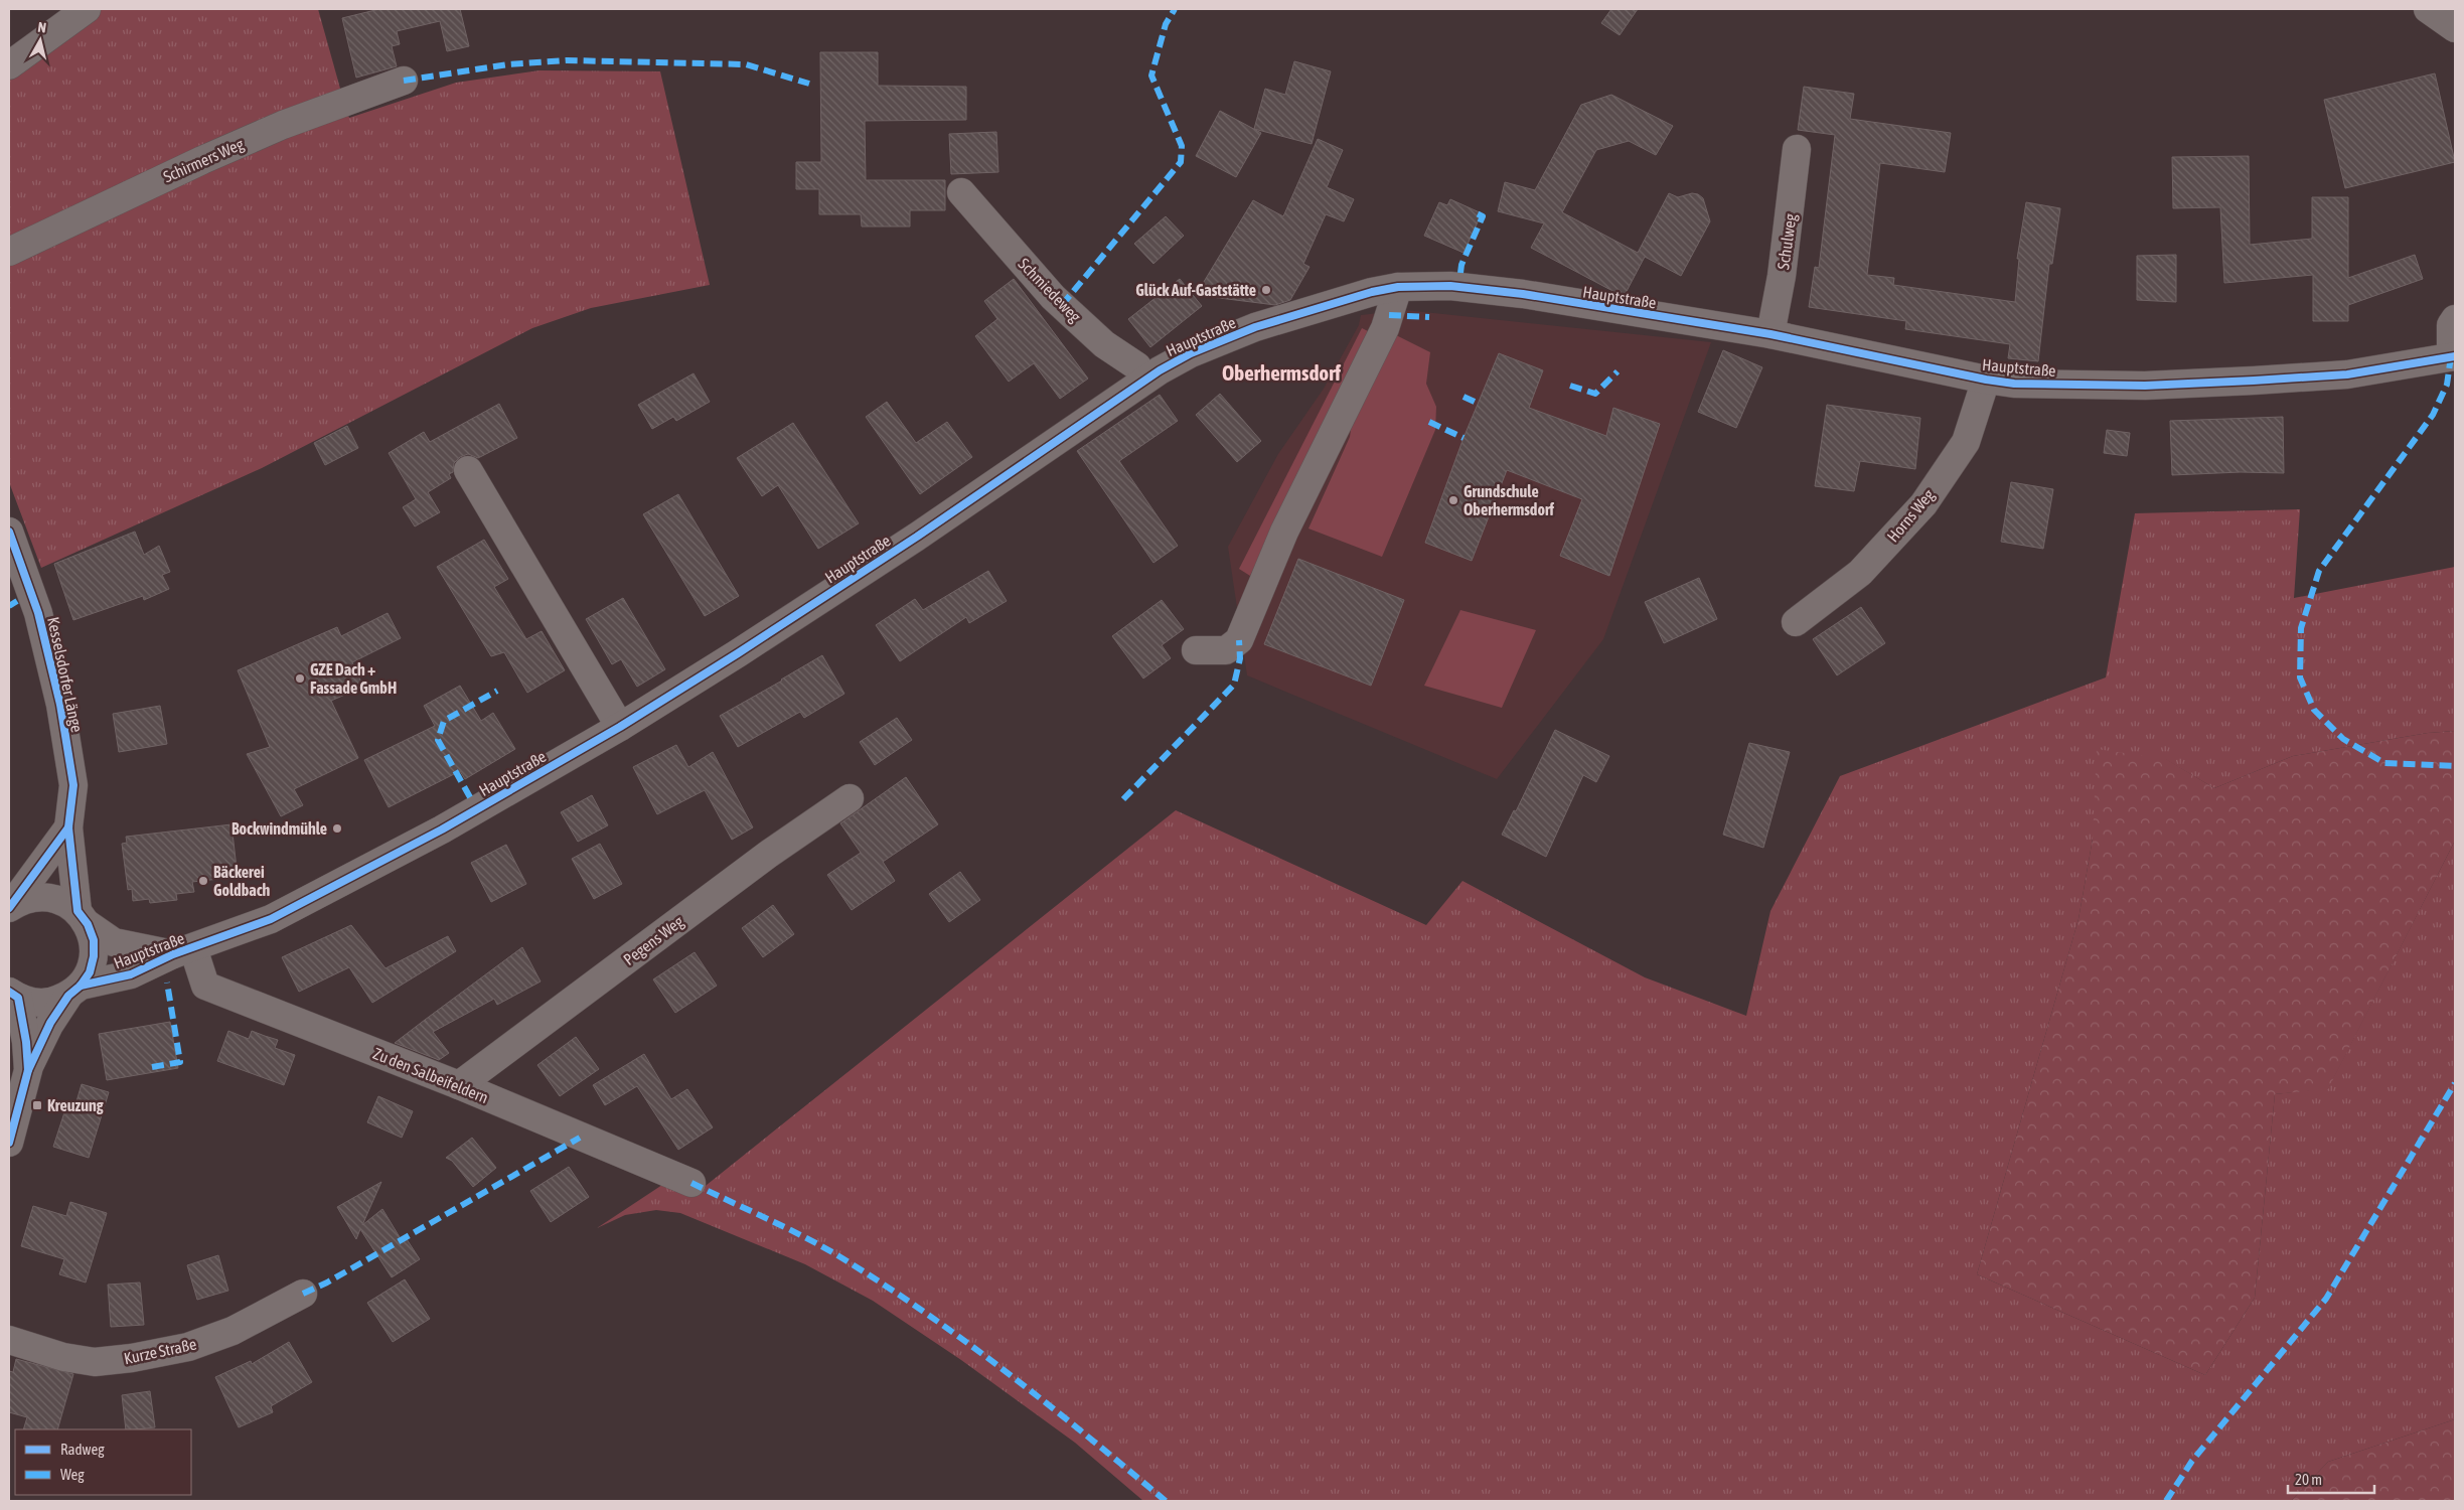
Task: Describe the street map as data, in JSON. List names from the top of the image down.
{
  "streets": {
    "street": [
      "Schirmers Weg",
      "Schulweg",
      "Schmiedeweg",
      "Hauptstraße",
      "Horns Weg",
      "Kesselsdorfer Länge",
      "Pegens Weg",
      "Zu den Salbeifeldern",
      "Kurze Straße"
    ]
  },
  "crossings": [
    ["Schulweg", "Hauptstraße"],
    ["Schmiedeweg", "Hauptstraße"],
    ["Hauptstraße", "Horns Weg"],
    ["Hauptstraße", "Kesselsdorfer Länge"],
    ["Hauptstraße", "Zu den Salbeifeldern"],
    ["Pegens Weg", "Zu den Salbeifeldern"]
  ],
  "districts": ["Oberhermsdorf"],
  "places": {
    "other": [
      "Glück Auf-Gaststätte",
      "Grundschule Oberhermsdorf",
      "GZE Dach + Fassade GmbH",
      "Bockwindmühle",
      "Bäckerei Goldbach"
    ],
    "transit": ["Kreuzung"]
  },
  "legend": ["Radweg", "Weg"],
  "scale_bar": "20 m",
  "north": "top"
}
